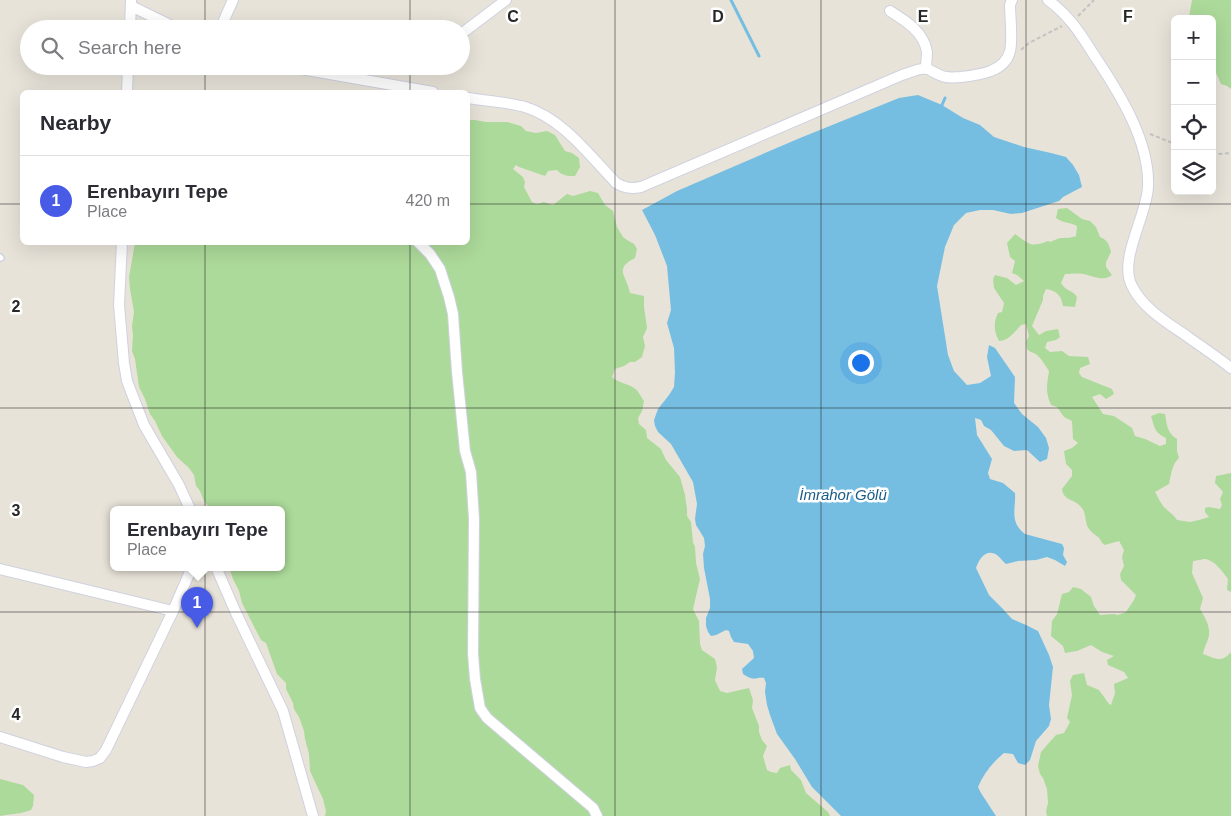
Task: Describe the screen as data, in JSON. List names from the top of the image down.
{
  "water": ["İmrahor Gölü"],
  "page": {
    "map_buttons": ["+", "−"],
    "search": "Search here",
    "heading": "Nearby",
    "list": [
      {
        "mark": "1",
        "name": "Erenbayırı Tepe",
        "note": "Place",
        "value": "420 m"
      }
    ],
    "popup": ["Erenbayırı Tepe", "Place"],
    "pins": "1"
  },
  "grid": {
    "columns": [
      "C",
      "D",
      "E",
      "F"
    ],
    "rows": ["2", "3", "4"]
  }
}
